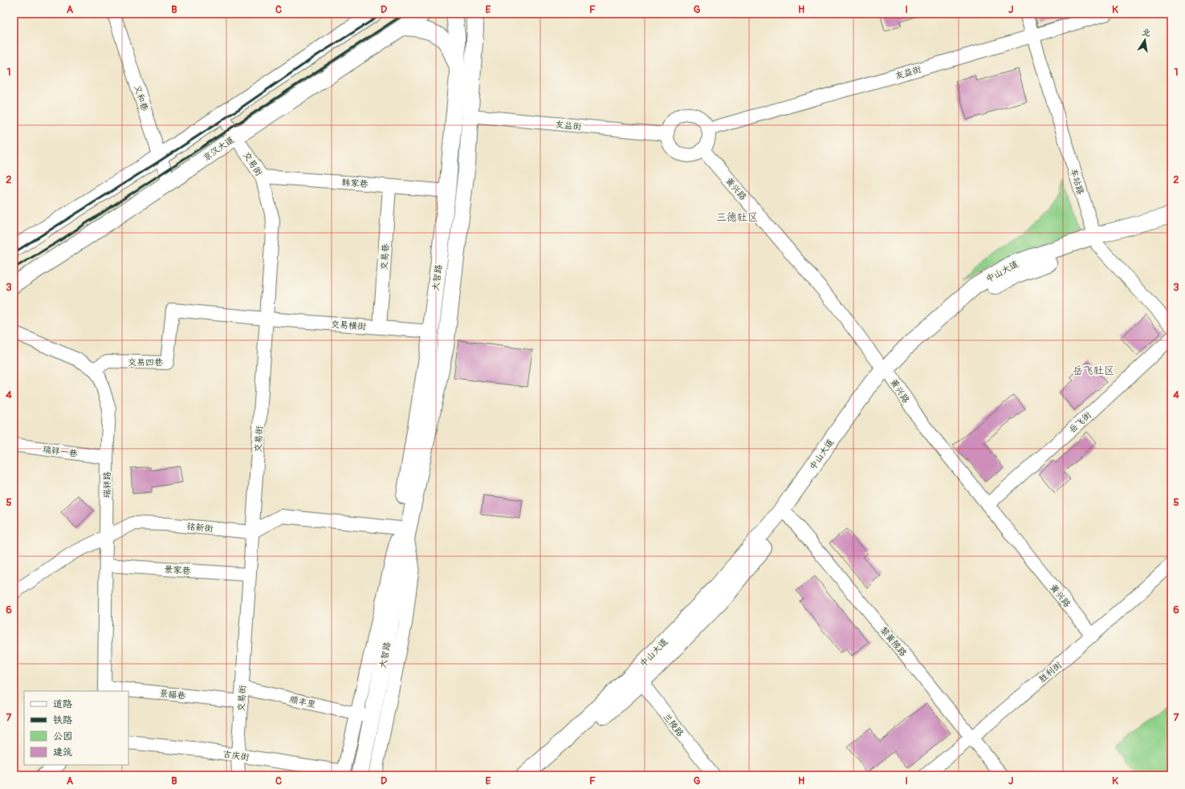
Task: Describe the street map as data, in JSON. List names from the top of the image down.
{
  "streets": {
    "main road": ["京汉大道", "中山大道", "大智路"],
    "street": [
      "友益街",
      "义和巷",
      "交易街",
      "车站路",
      "韩家巷",
      "黄兴路",
      "交易巷",
      "交易横街",
      "交易四巷",
      "岳飞街",
      "瑞祥一巷",
      "瑞祥路",
      "铭新街",
      "景家巷",
      "黎黄陂路",
      "胜利街",
      "景福巷",
      "顺丰里",
      "兰陵路",
      "吉庆街"
    ]
  },
  "crossings": [
    ["友益街", "车站路"],
    ["友益街", "黄兴路"],
    ["友益街", "大智路"],
    ["义和巷", "京汉大道"],
    ["京汉大道", "交易街"],
    ["交易街", "韩家巷"],
    ["交易街", "交易横街"],
    ["交易街", "铭新街"],
    ["交易街", "景家巷"],
    ["交易街", "景福巷"],
    ["交易街", "顺丰里"],
    ["交易街", "吉庆街"],
    ["车站路", "中山大道"],
    ["韩家巷", "交易巷"],
    ["韩家巷", "大智路"],
    ["黄兴路", "中山大道"],
    ["黄兴路", "岳飞街"],
    ["黄兴路", "胜利街"],
    ["交易巷", "交易横街"],
    ["中山大道", "黎黄陂路"],
    ["中山大道", "兰陵路"],
    ["大智路", "交易横街"],
    ["大智路", "顺丰里"],
    ["大智路", "吉庆街"],
    ["交易横街", "交易四巷"],
    ["交易四巷", "瑞祥路"],
    ["瑞祥一巷", "瑞祥路"],
    ["瑞祥路", "铭新街"],
    ["瑞祥路", "景家巷"],
    ["瑞祥路", "景福巷"],
    ["黎黄陂路", "胜利街"]
  ],
  "districts": ["三德社区", "岳飞社区"],
  "legend": [
    "道路",
    "铁路",
    "公园",
    "建筑"
  ],
  "north": "top",
  "grid": {
    "columns": [
      "A",
      "B",
      "C",
      "D",
      "E",
      "F",
      "G",
      "H",
      "I",
      "J",
      "K"
    ],
    "rows": [
      "1",
      "2",
      "3",
      "4",
      "5",
      "6",
      "7"
    ]
  }
}
